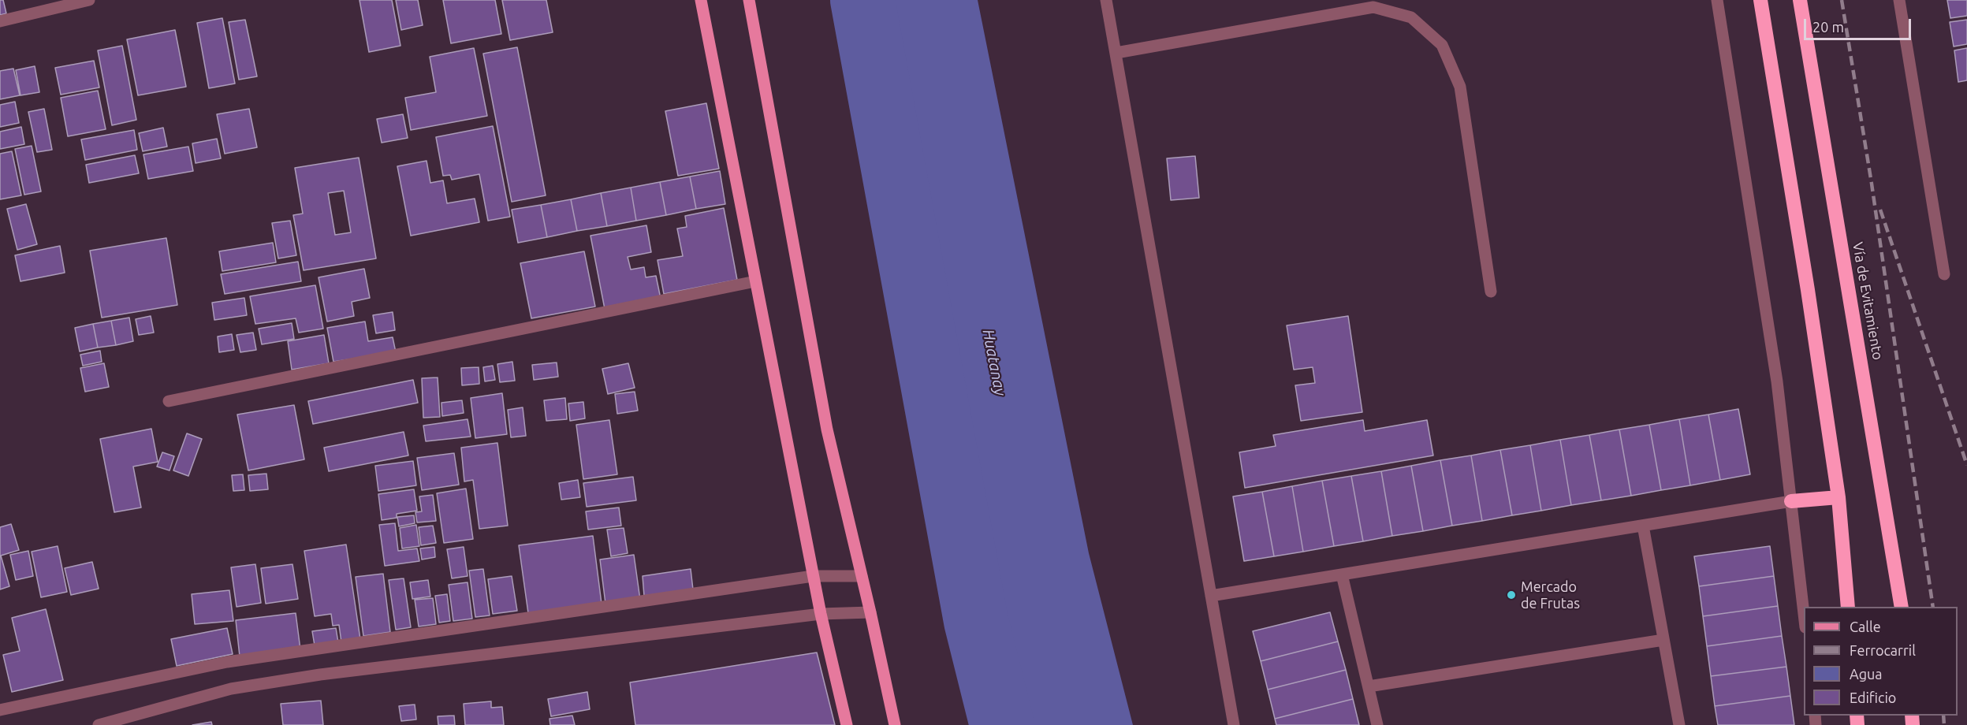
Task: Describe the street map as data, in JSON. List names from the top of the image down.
{
  "streets": {
    "highway": ["Vía de Evitamiento"]
  },
  "water": ["Huatanay"],
  "places": ["Mercado de Frutas"],
  "legend": [
    "Calle",
    "Ferrocarril",
    "Agua",
    "Edificio"
  ],
  "scale_bar": "20 m"
}
